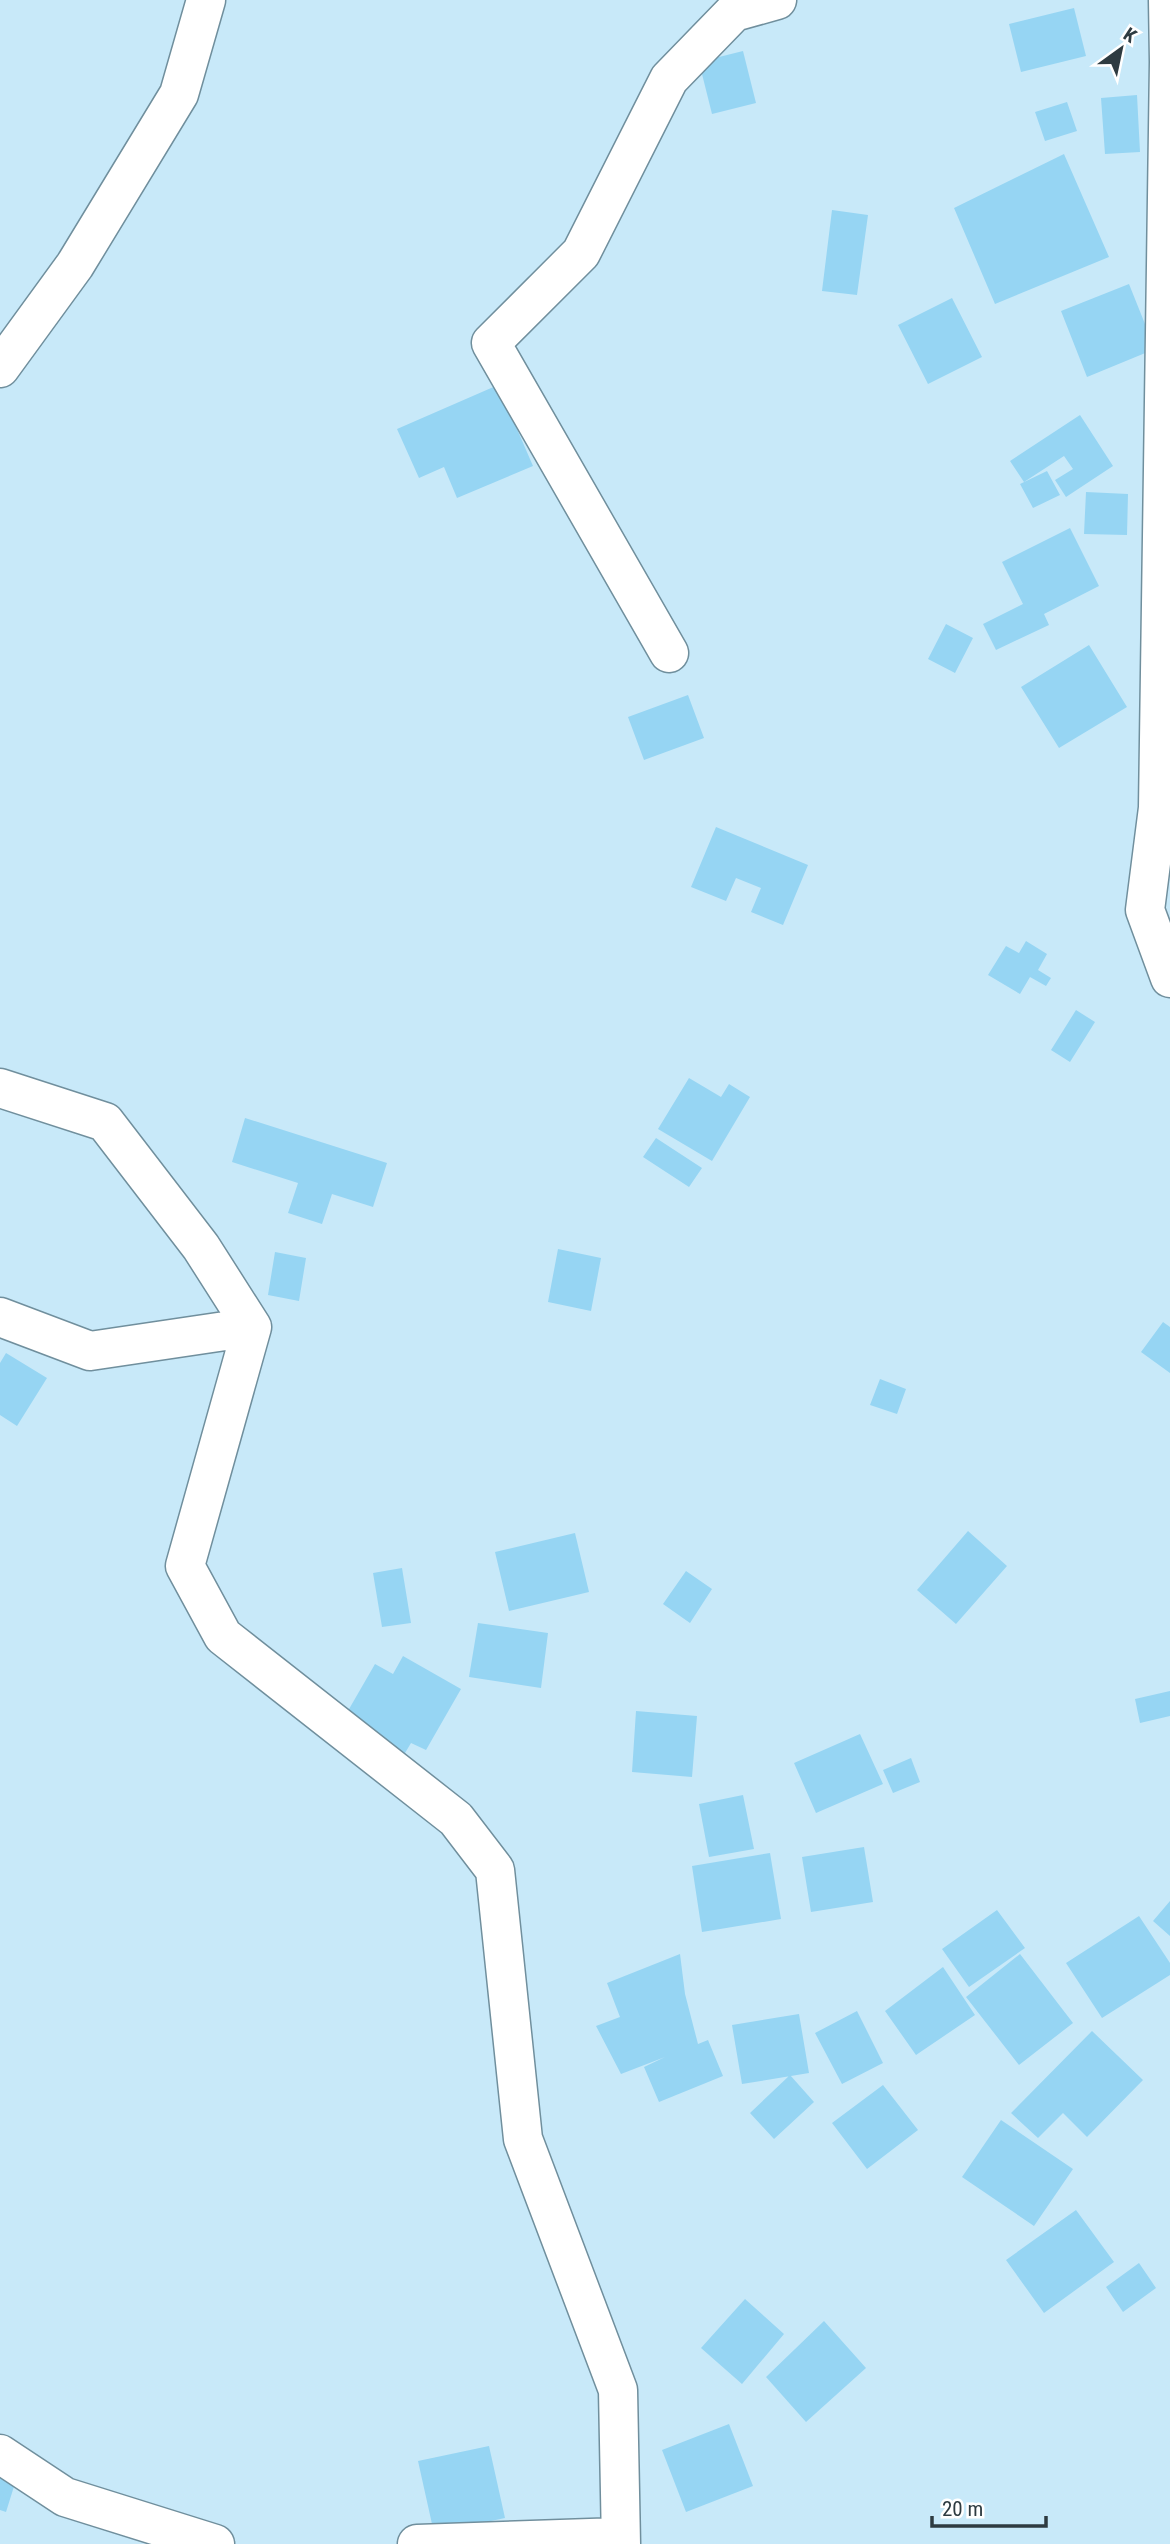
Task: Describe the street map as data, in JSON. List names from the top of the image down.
{
  "scale_bar": "20 m",
  "north": "top right"
}
